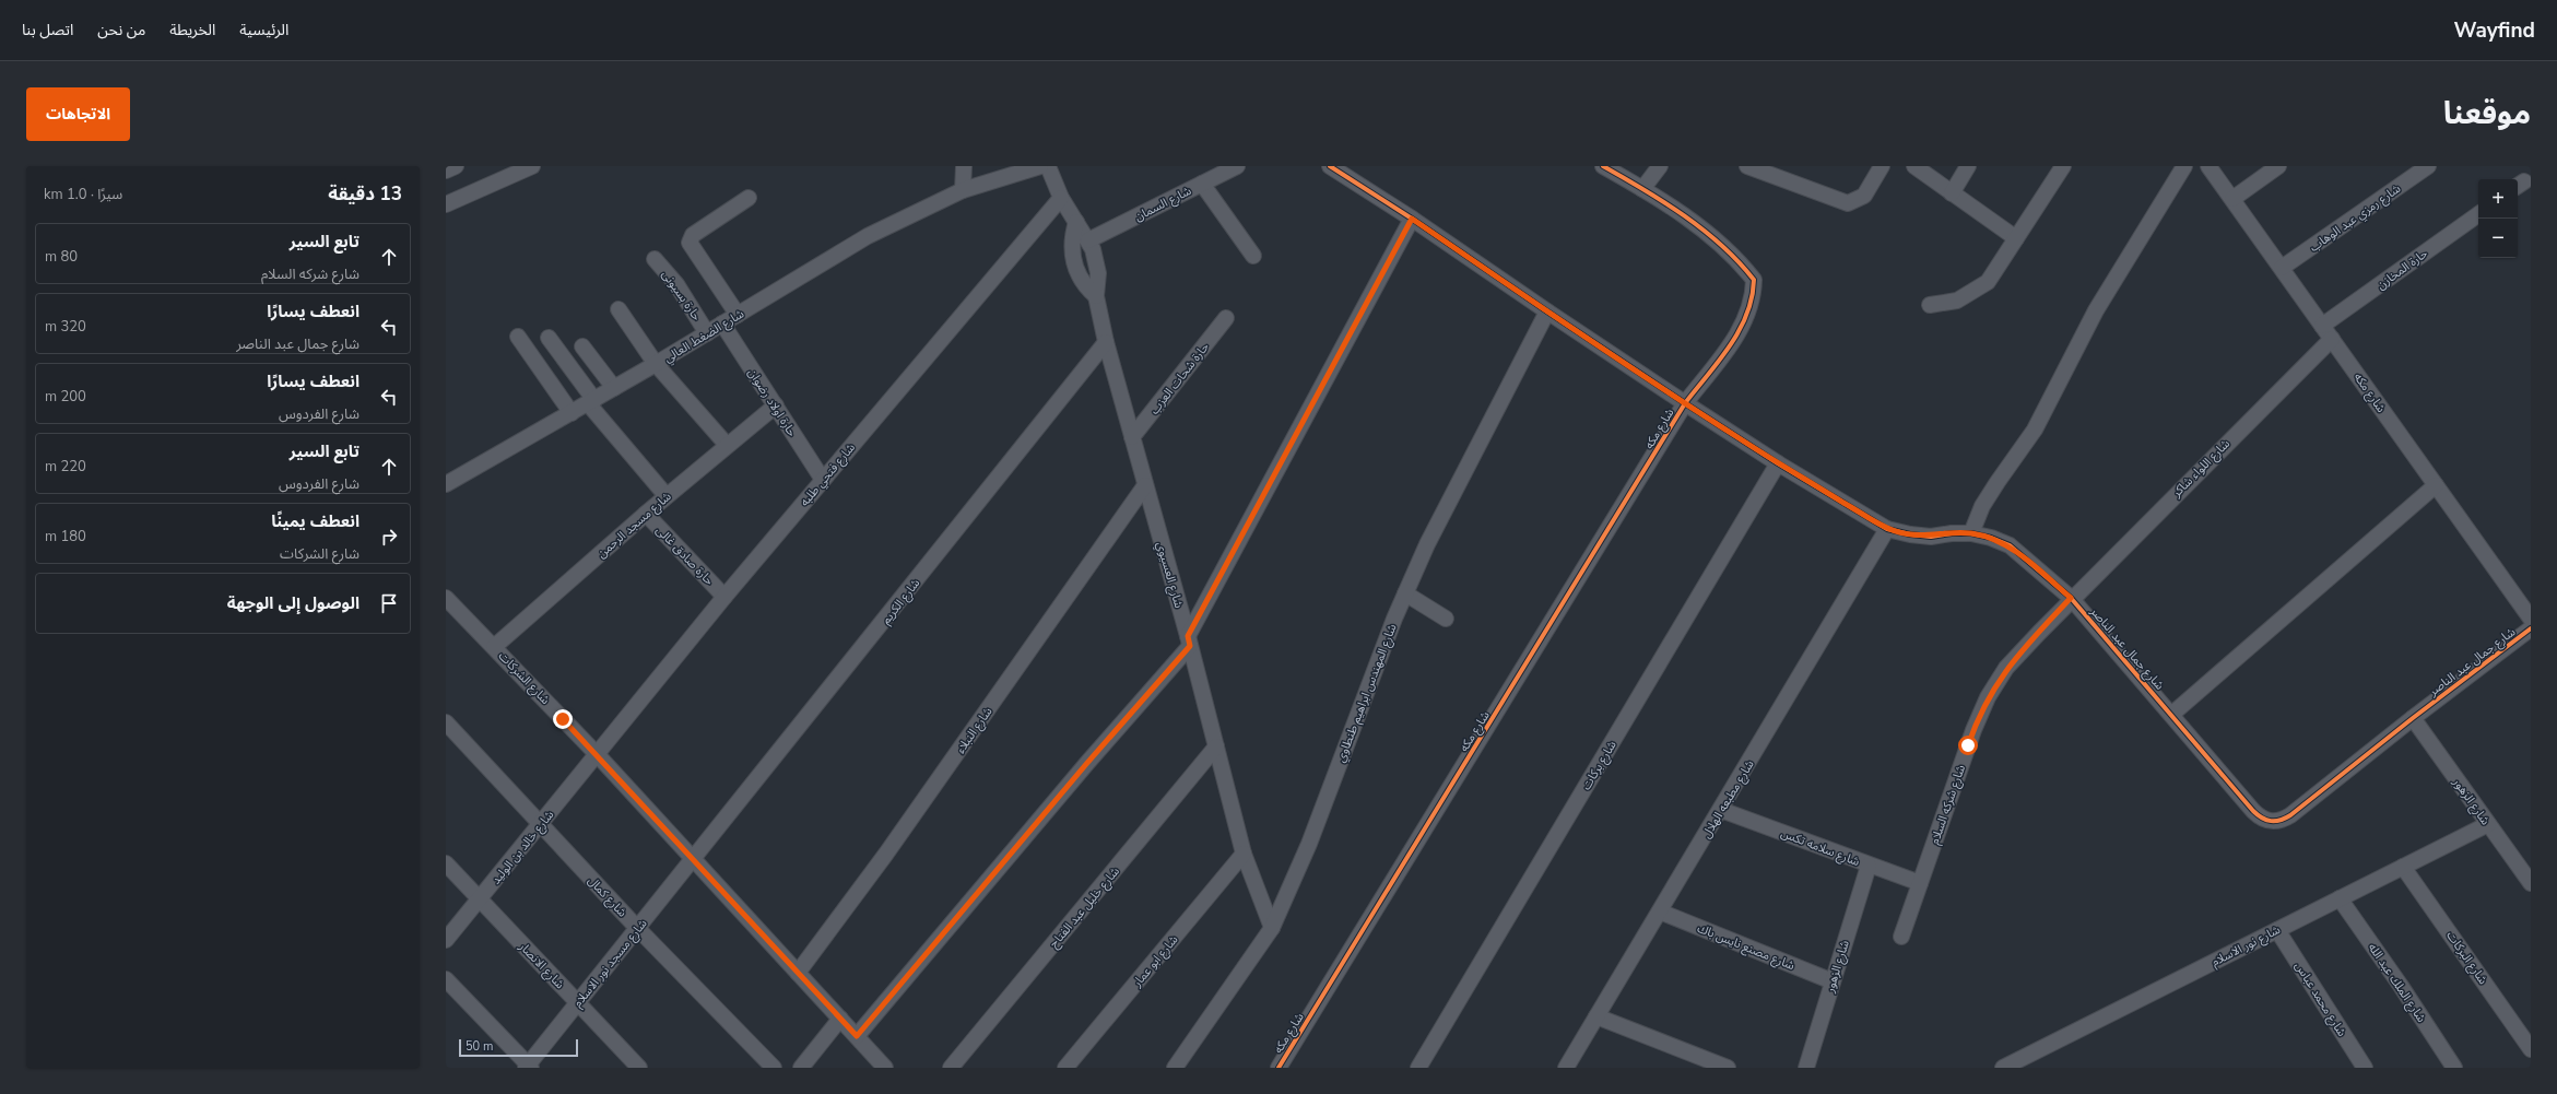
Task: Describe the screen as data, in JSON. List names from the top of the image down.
{
  "streets": {
    "street": [
      "شارع السمان",
      "شارع رمزي عبد الوهاب",
      "حارة المخازن",
      "حارة بسيونى",
      "شارع الضغط العالي",
      "حارة شحات العزب",
      "شارع مكه",
      "حارة اولاد رضوان",
      "شارع اللواء شاكر",
      "شارع فتحي طلبه",
      "شارع مسجد الرحمن",
      "حارة صادق غالى",
      "شارع العسيوي",
      "شارع الكريم",
      "شارع جمال عبد الناصر",
      "شارع الشركات",
      "شارع المهندس ابراهيم طنطاوي",
      "شارع النبلاء",
      "شارع بركات",
      "شارع مطبعه الهلال",
      "شارع الزهور",
      "شارع شركه السلام",
      "شارع خالد بن الوليد",
      "شارع سلامه تكس",
      "شارع كمال",
      "شارع خليل عبد الفتاح",
      "شارع نور الاسلام",
      "شارع مصنع نايس باك",
      "شارع البركات",
      "شارع ابو عمار",
      "شارع مسجد نور الاسلام",
      "شارع الانصار",
      "شارع الملك عبد الله",
      "شارع محمد عباس"
    ]
  },
  "crossings": [
    ["شارع السمان", "شارع العسيوي"],
    ["شارع رمزي عبد الوهاب", "شارع مكه"],
    ["حارة المخازن", "شارع مكه"],
    ["حارة المخازن", "شارع اللواء شاكر"],
    ["حارة بسيونى", "شارع الضغط العالي"],
    ["شارع الضغط العالي", "حارة اولاد رضوان"],
    ["حارة شحات العزب", "شارع العسيوي"],
    ["شارع مكه", "شارع اللواء شاكر"],
    ["شارع مكه", "شارع جمال عبد الناصر"],
    ["حارة اولاد رضوان", "شارع فتحي طلبه"],
    ["حارة اولاد رضوان", "شارع مسجد الرحمن"],
    ["شارع اللواء شاكر", "شارع جمال عبد الناصر"],
    ["شارع اللواء شاكر", "شارع شركه السلام"],
    ["شارع فتحي طلبه", "حارة صادق غالى"],
    ["شارع فتحي طلبه", "شارع العسيوي"],
    ["شارع فتحي طلبه", "شارع الشركات"],
    ["شارع فتحي طلبه", "شارع خالد بن الوليد"],
    ["شارع مسجد الرحمن", "حارة صادق غالى"],
    ["شارع مسجد الرحمن", "شارع الشركات"],
    ["شارع العسيوي", "شارع الكريم"],
    ["شارع العسيوي", "شارع المهندس ابراهيم طنطاوي"],
    ["شارع العسيوي", "شارع النبلاء"],
    ["شارع العسيوي", "شارع خليل عبد الفتاح"],
    ["شارع العسيوي", "شارع ابو عمار"],
    ["شارع الكريم", "شارع الشركات"],
    ["شارع الكريم", "شارع مسجد نور الاسلام"],
    ["شارع جمال عبد الناصر", "شارع المهندس ابراهيم طنطاوي"],
    ["شارع جمال عبد الناصر", "شارع بركات"],
    ["شارع جمال عبد الناصر", "شارع مطبعه الهلال"],
    ["شارع جمال عبد الناصر", "شارع الزهور"],
    ["شارع جمال عبد الناصر", "شارع شركه السلام"],
    ["شارع الشركات", "شارع النبلاء"],
    ["شارع الشركات", "شارع خالد بن الوليد"],
    ["شارع الشركات", "شارع مسجد نور الاسلام"],
    ["شارع مطبعه الهلال", "شارع سلامه تكس"],
    ["شارع مطبعه الهلال", "شارع مصنع نايس باك"],
    ["شارع الزهور", "شارع سلامه تكس"],
    ["شارع الزهور", "شارع نور الاسلام"],
    ["شارع الزهور", "شارع مصنع نايس باك"],
    ["شارع شركه السلام", "شارع سلامه تكس"],
    ["شارع خالد بن الوليد", "شارع كمال"],
    ["شارع خالد بن الوليد", "شارع الانصار"],
    ["شارع كمال", "شارع مسجد نور الاسلام"],
    ["شارع نور الاسلام", "شارع البركات"],
    ["شارع نور الاسلام", "شارع الملك عبد الله"],
    ["شارع نور الاسلام", "شارع محمد عباس"],
    ["شارع مسجد نور الاسلام", "شارع الانصار"]
  ],
  "scale_bar": "50 m",
  "page": {
    "header": "Wayfind",
    "nav": [
      "الرئيسية",
      "الخريطة",
      "من نحن",
      "اتصل بنا"
    ],
    "title": "موقعنا",
    "buttons": "الاتجاهات",
    "heading": ["13 دقيقة", "سيرًا · 1.0 km"],
    "map_buttons": ["+", "−"],
    "list": [
      ["تابع السير", "شارع شركه السلام", "80 m"],
      ["انعطف يسارًا", "شارع جمال عبد الناصر", "320 m"],
      ["انعطف يسارًا", "شارع الفردوس", "200 m"],
      ["تابع السير", "شارع الفردوس", "220 m"],
      ["انعطف يمينًا", "شارع الشركات", "180 m"],
      "الوصول إلى الوجهة"
    ],
    "scale": "50 m"
  }
}
